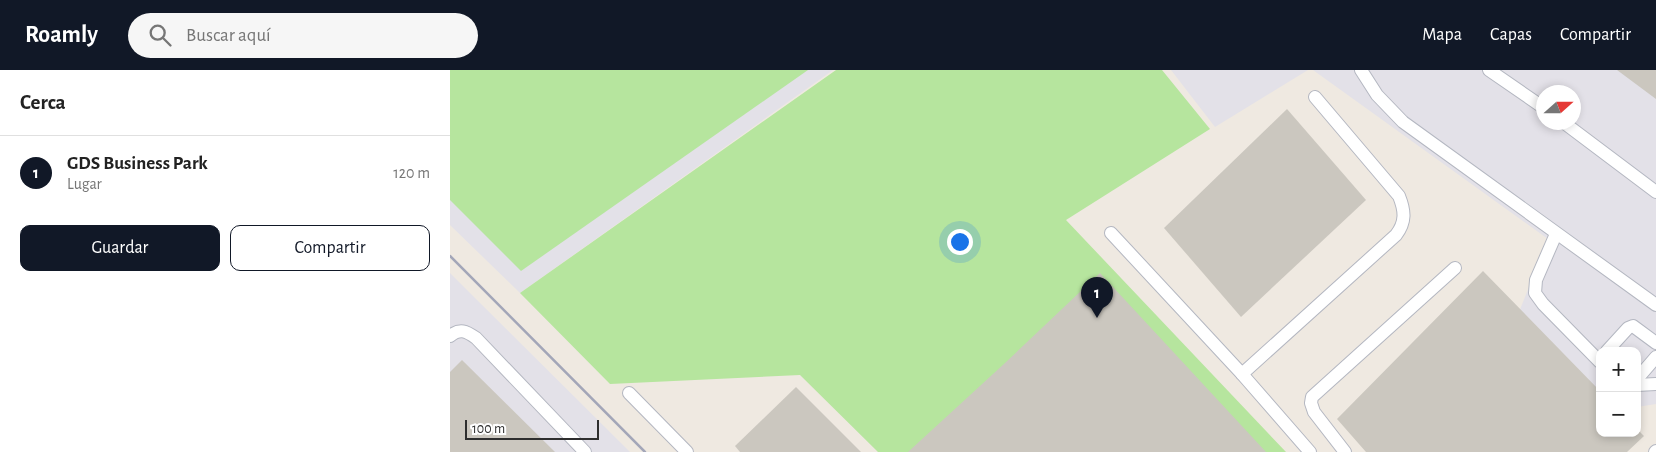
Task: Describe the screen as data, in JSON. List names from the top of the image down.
{
  "scale_bar": "100 m",
  "north": "right",
  "page": {
    "header": "Roamly",
    "search": "Buscar aquí",
    "nav": ["Mapa", "Capas", "Compartir"],
    "heading": "Cerca",
    "list": [
      {
        "mark": "1",
        "name": "GDS Business Park",
        "note": "Lugar",
        "value": "120 m"
      }
    ],
    "buttons": ["Guardar", "Compartir"],
    "pins": "1",
    "map_buttons": ["+", "−"],
    "scale": "100 m"
  }
}
